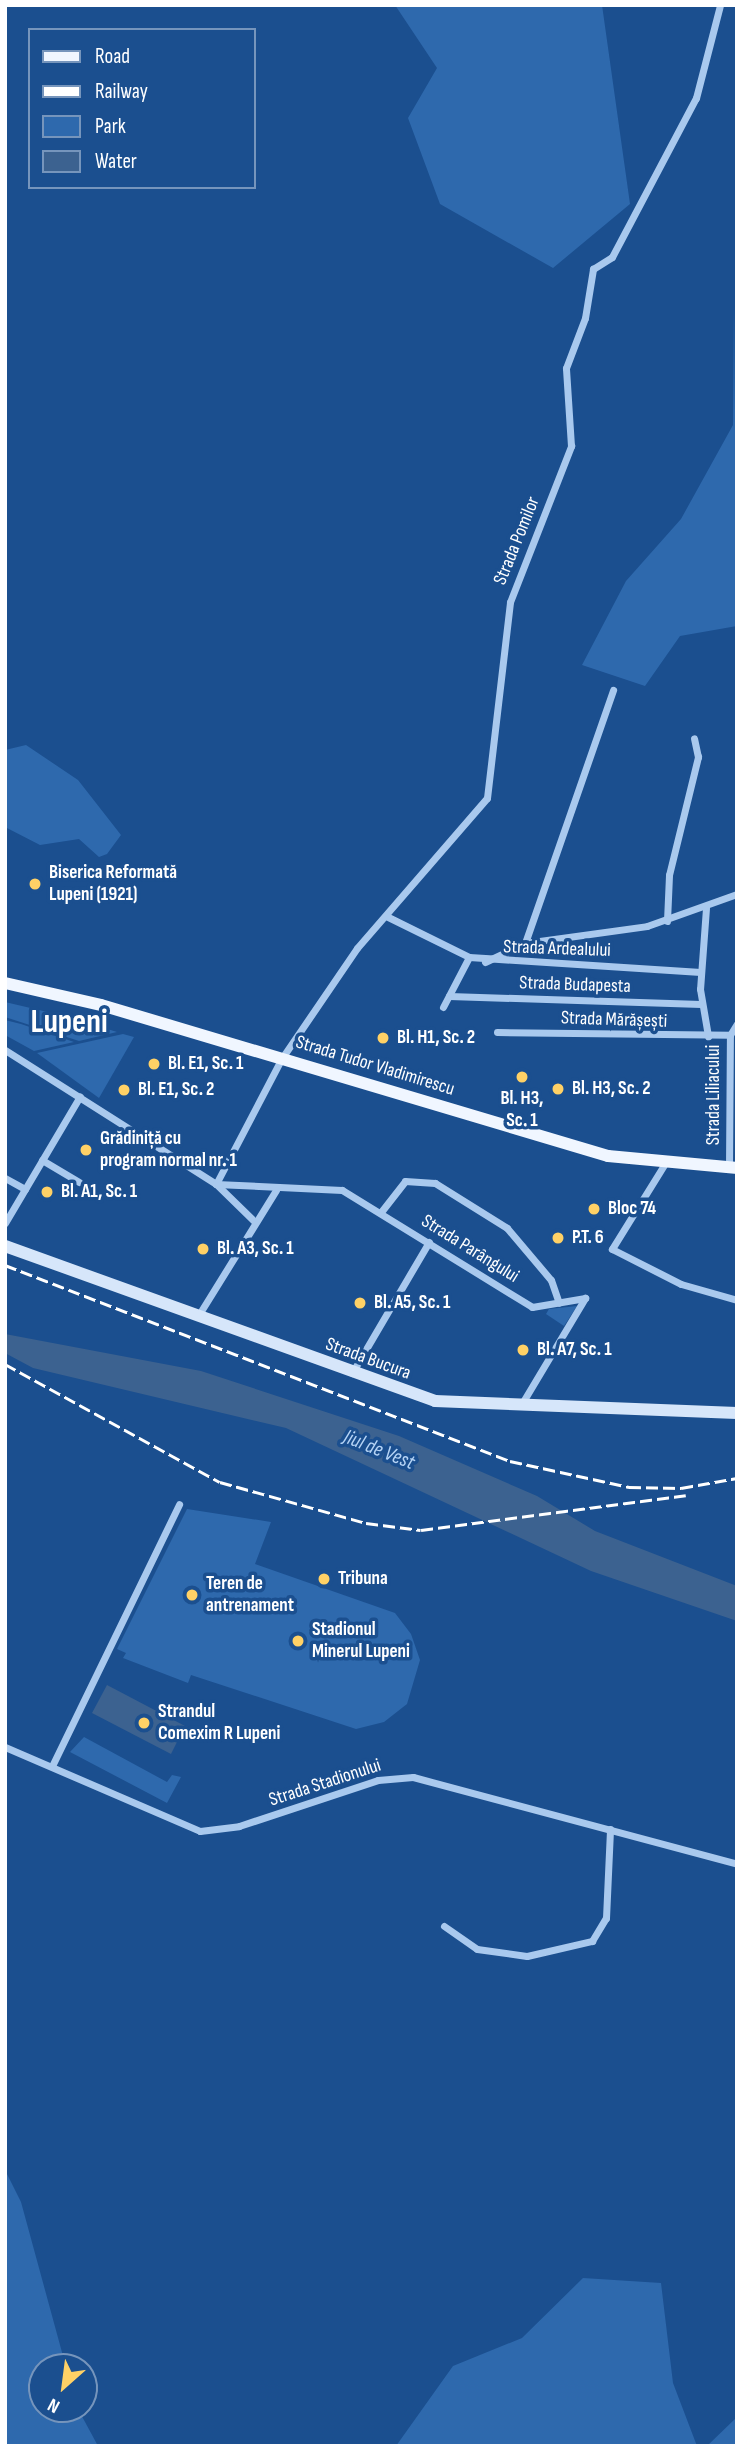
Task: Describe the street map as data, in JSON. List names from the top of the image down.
{
  "streets": {
    "main road": ["Strada Tudor Vladimirescu", "Strada Bucura"],
    "street": [
      "Strada Pomilor",
      "Strada Ardealului",
      "Strada Budapesta",
      "Strada Mărășești",
      "Strada Liliacului",
      "Strada Parângului",
      "Strada Stadionului"
    ]
  },
  "crossings": [
    ["Strada Pomilor", "Strada Ardealului"],
    ["Strada Pomilor", "Strada Tudor Vladimirescu"],
    ["Strada Mărășești", "Strada Liliacului"],
    ["Strada Tudor Vladimirescu", "Strada Liliacului"],
    ["Strada Parângului", "Strada Bucura"]
  ],
  "districts": ["Lupeni"],
  "water": ["Jiul de Vest"],
  "places": [
    "Biserica Reformată Lupeni (1921)",
    "Bl. H1, Sc. 2",
    "Bl. E1, Sc. 1",
    "Bl. H3, Sc. 1",
    "Bl. H3, Sc. 2",
    "Bl. E1, Sc. 2",
    "Grădiniță cu program normal nr. 1",
    "Bl. A1, Sc. 1",
    "Bloc 74",
    "P.T. 6",
    "Bl. A3, Sc. 1",
    "Bl. A5, Sc. 1",
    "Bl. A7, Sc. 1",
    "Tribuna",
    "Teren de antrenament",
    "Stadionul Minerul Lupeni",
    "Strandul Comexim R Lupeni"
  ],
  "legend": [
    "Road",
    "Railway",
    "Park",
    "Water"
  ],
  "north": "bottom left"
}
